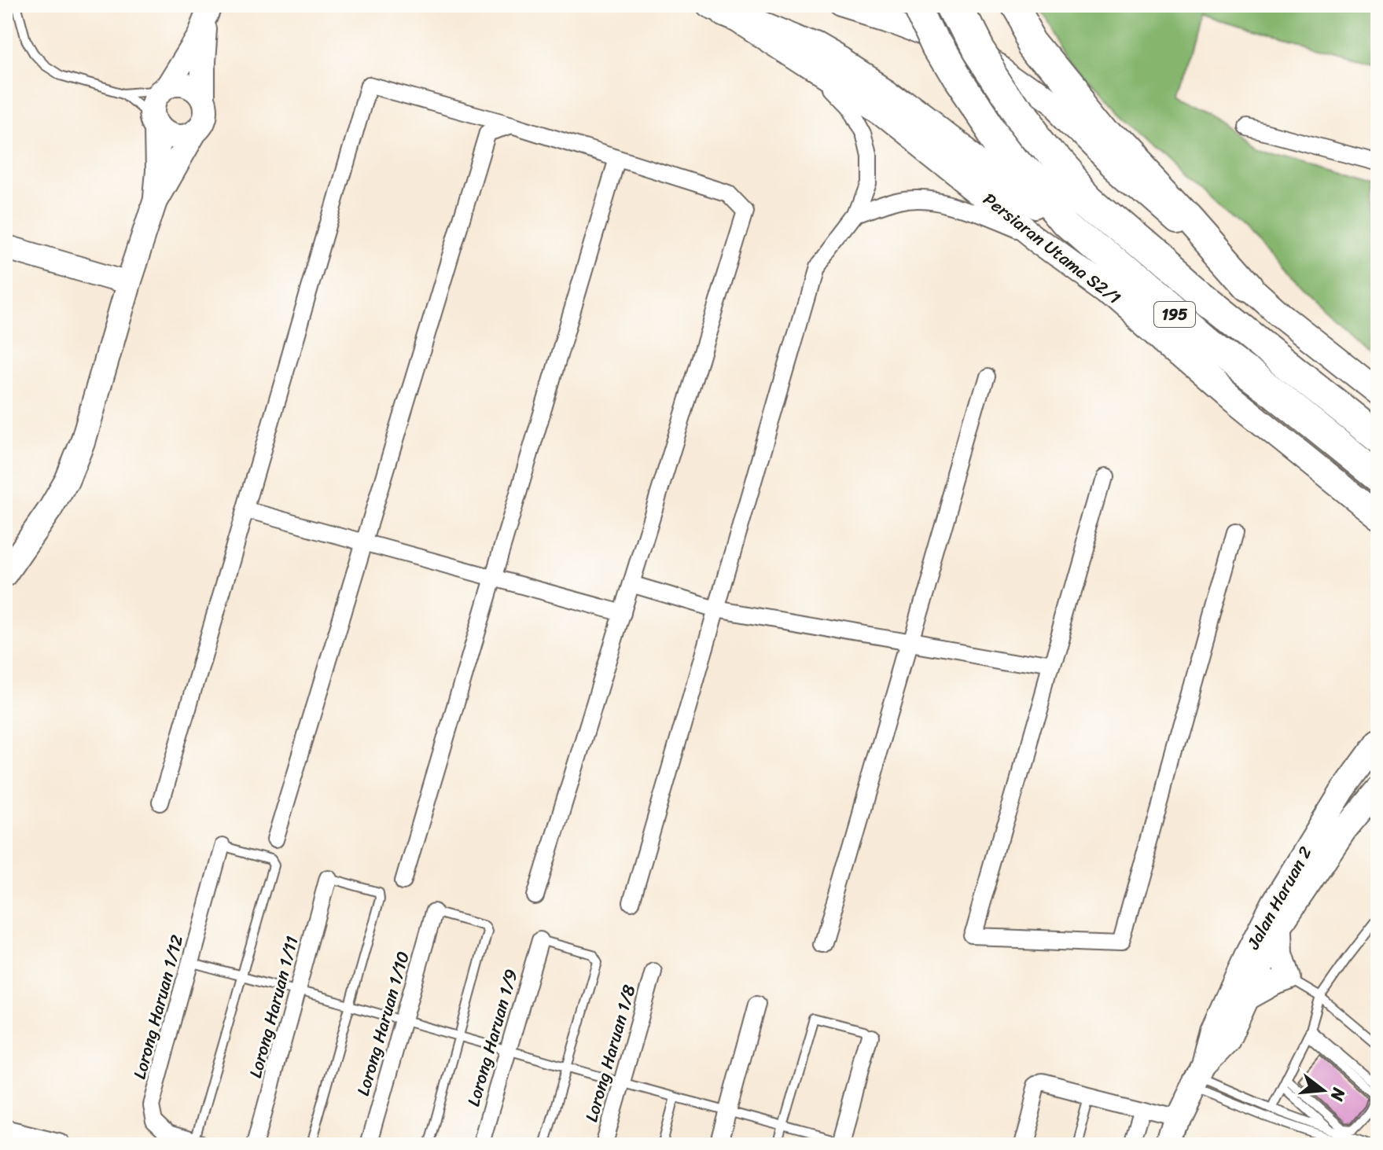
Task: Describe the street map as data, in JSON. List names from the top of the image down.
{
  "streets": {
    "highway": ["195"],
    "main road": ["Persiaran Utama S2/1"],
    "street": [
      "Jalan Haruan 2",
      "Lorong Haruan 1/12",
      "Lorong Haruan 1/11",
      "Lorong Haruan 1/10",
      "Lorong Haruan 1/9",
      "Lorong Haruan 1/8"
    ]
  },
  "north": "right"
}
